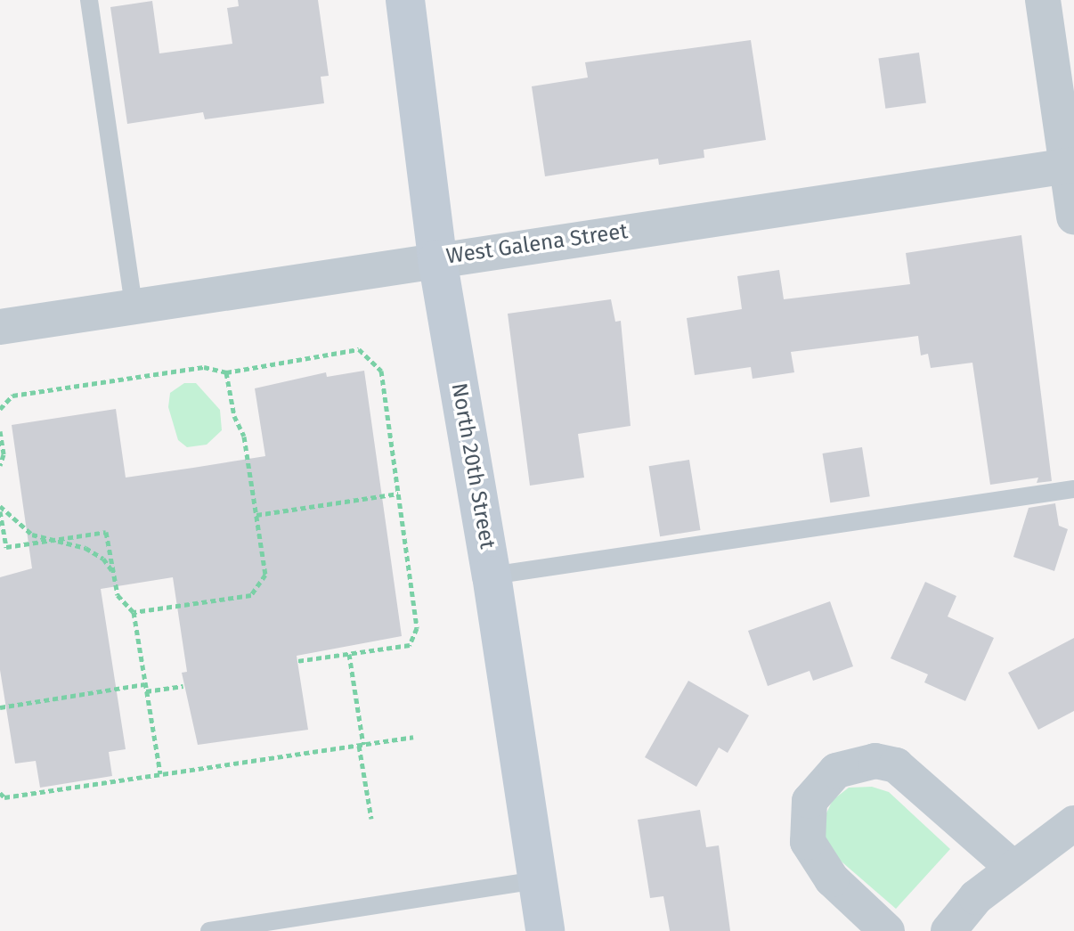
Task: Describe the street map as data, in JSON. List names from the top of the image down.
{
  "streets": {
    "main road": ["North 20th Street"],
    "street": ["West Galena Street"]
  },
  "crossings": [
    ["West Galena Street", "North 20th Street"]
  ]
}
